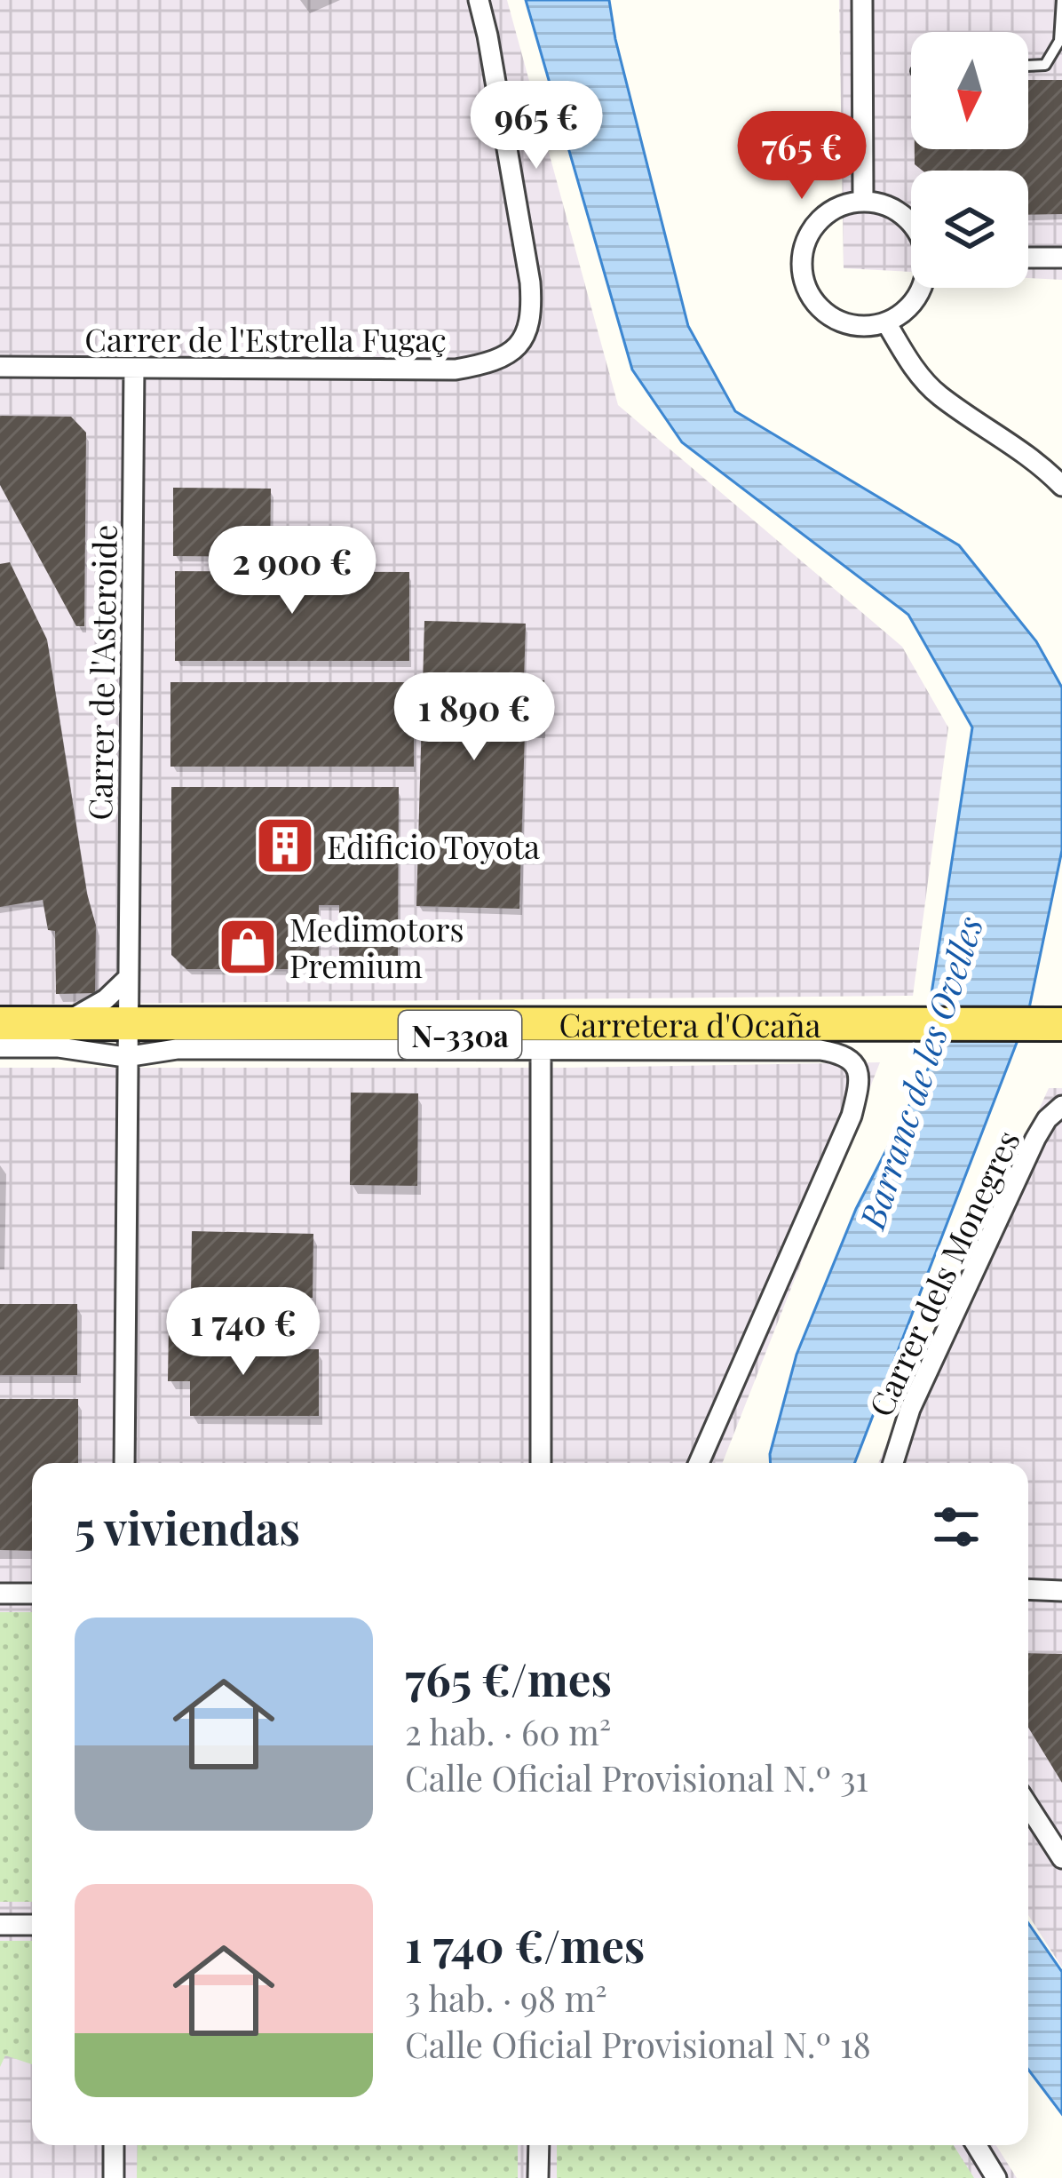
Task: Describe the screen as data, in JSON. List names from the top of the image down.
{
  "streets": {
    "main road": ["Carretera d'Ocaña", "N-330a"],
    "street": ["Carrer de l'Estrella Fugaç", "Carrer de l'Asteroide", "Carrer dels Monegres"]
  },
  "crossings": [
    ["Carrer de l'Estrella Fugaç", "Carrer de l'Asteroide"],
    ["Carrer de l'Asteroide", "Carretera d'Ocaña"]
  ],
  "water": ["Barranc de les Ovelles"],
  "places": {
    "building": ["Edificio Toyota"],
    "shop": ["Medimotors Premium"]
  },
  "north": "bottom",
  "page": {
    "price": [
      "965 €",
      "765 €",
      "2 900 €",
      "1 890 €",
      "1 740 €"
    ],
    "heading": "5 viviendas",
    "list": [
      {
        "name": "765 €/mes",
        "note": "2 hab. · 60 m² · Calle Oficial Provisional N.º 31"
      },
      {
        "name": "1 740 €/mes",
        "note": "3 hab. · 98 m² · Calle Oficial Provisional N.º 18"
      }
    ]
  }
}
